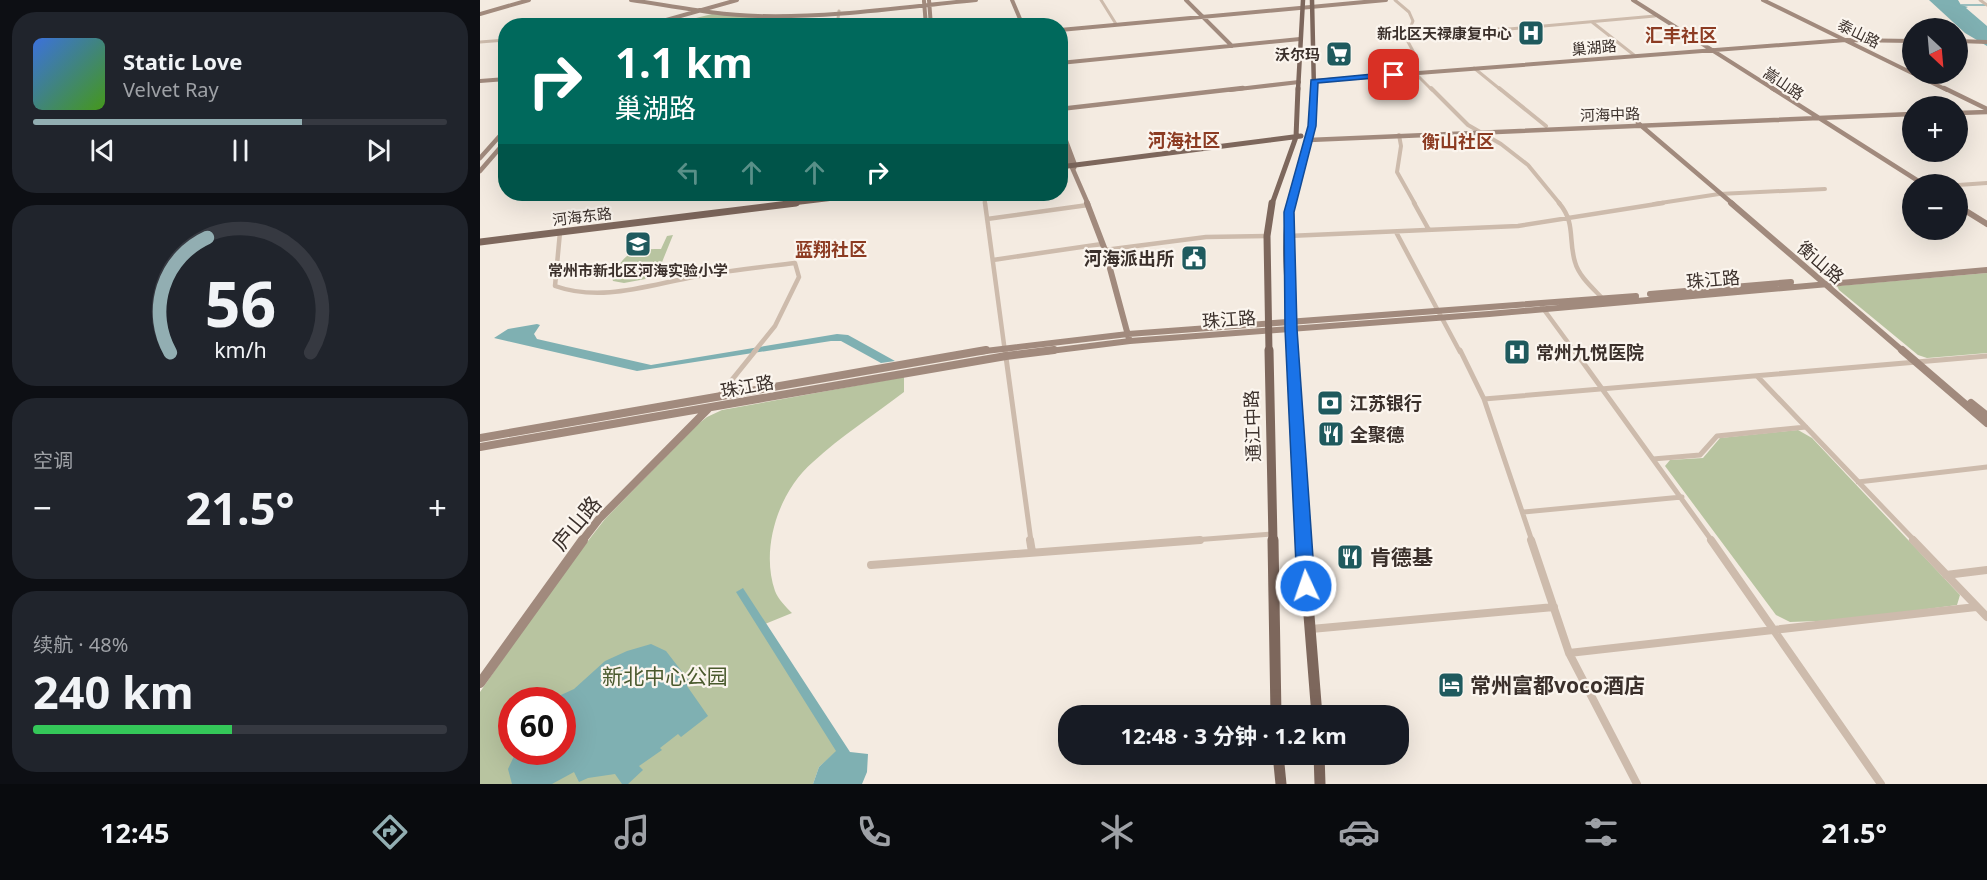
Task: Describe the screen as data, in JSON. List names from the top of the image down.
{
  "streets": {
    "main road": ["河海东路", "通江中路"],
    "street": [
      "泰山路",
      "巢湖路",
      "嵩山路",
      "河海中路",
      "衡山路",
      "珠江路",
      "庐山路"
    ]
  },
  "crossings": [
    ["泰山路", "巢湖路"],
    ["巢湖路", "嵩山路"],
    ["嵩山路", "河海中路"],
    ["河海中路", "衡山路"],
    ["衡山路", "珠江路"],
    ["珠江路", "通江中路"],
    ["珠江路", "庐山路"]
  ],
  "districts": [
    "汇丰社区",
    "河海社区",
    "衡山社区",
    "蓝翔社区"
  ],
  "parks": ["新北中心公园"],
  "places": {
    "hospital": ["新北区天禄康复中心", "常州九悦医院"],
    "supermarket": ["沃尔玛"],
    "school or university": ["常州市新北区河海实验小学"],
    "public building": ["河海派出所"],
    "bank": ["江苏银行"],
    "restaurant": ["全聚德", "肯德基"],
    "hotel": ["常州富都voco酒店"]
  },
  "north": "bottom right",
  "page": {
    "map_buttons": ["+", "−"],
    "turn": ["1.1 km", "巢湖路"],
    "song": ["Static Love", "Velvet Ray"],
    "tile": [
      "空调",
      ["续航 · 48%", "240 km"]
    ],
    "heat": ["−", "21.5°", "+"],
    "limit": "60",
    "trip": "12:48 · 3 分钟 · 1.2 km",
    "tabs": ["12:45", "21.5°"],
    "gauge": ["56", "km/h"]
  }
}
